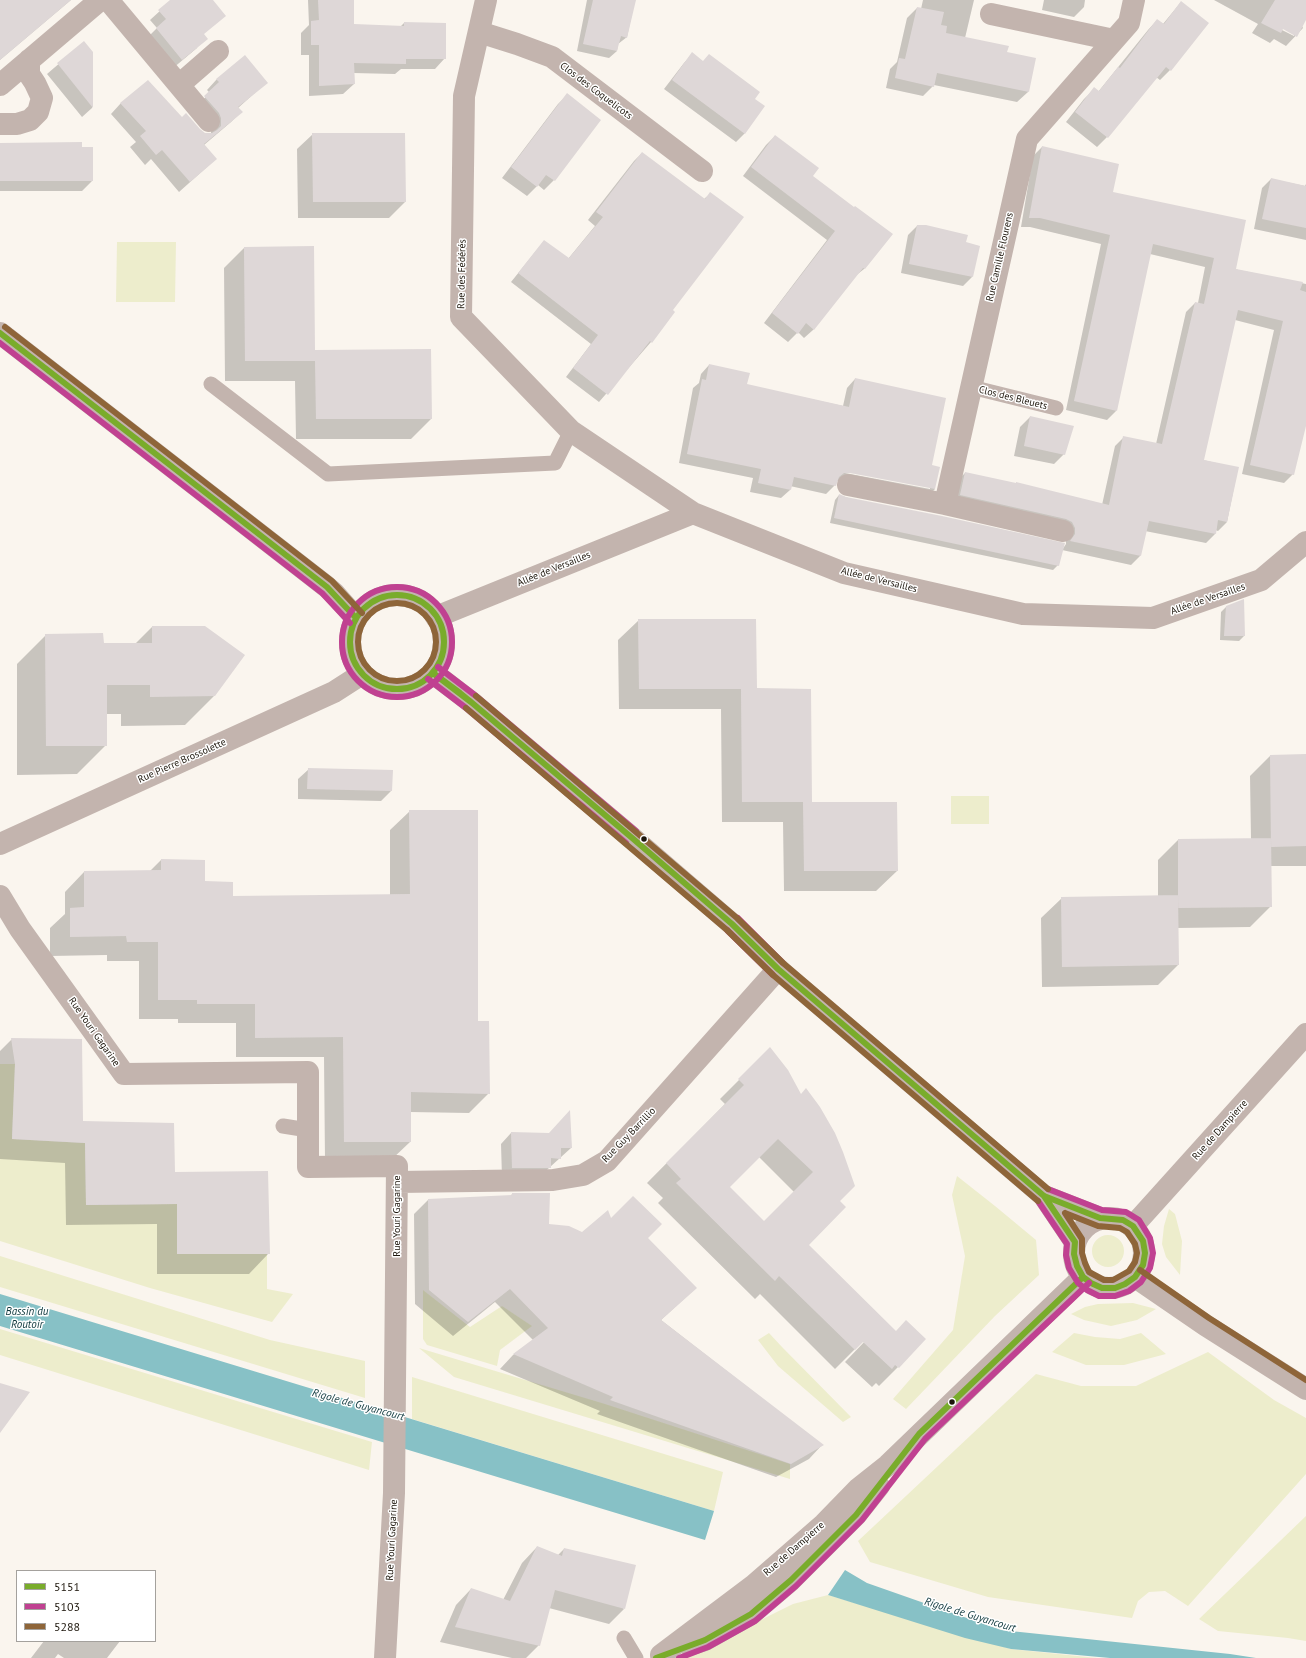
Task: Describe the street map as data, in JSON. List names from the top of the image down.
{
  "streets": {
    "street": [
      "Clos des Coquelicots",
      "Rue Camille Flourens",
      "Rue des Fédérés",
      "Allée de Versailles",
      "Rue Pierre Brossolette",
      "Rue Youri Gagarine",
      "Rue de Dampierre",
      "Rue Guy Barrillio"
    ],
    "lane": ["Clos des Bleuets"]
  },
  "crossings": [
    ["Clos des Coquelicots", "Rue des Fédérés"],
    ["Rue Camille Flourens", "Clos des Bleuets"],
    ["Rue des Fédérés", "Allée de Versailles"],
    ["Allée de Versailles", "Rue Pierre Brossolette"],
    ["Rue Youri Gagarine", "Rue Guy Barrillio"]
  ],
  "water": ["Bassin du Routoir", "Rigole de Guyancourt"],
  "lines": ["transit line 5288", "transit line 5151", "transit line 5103"],
  "legend": ["5151", "5103", "5288"]
}
